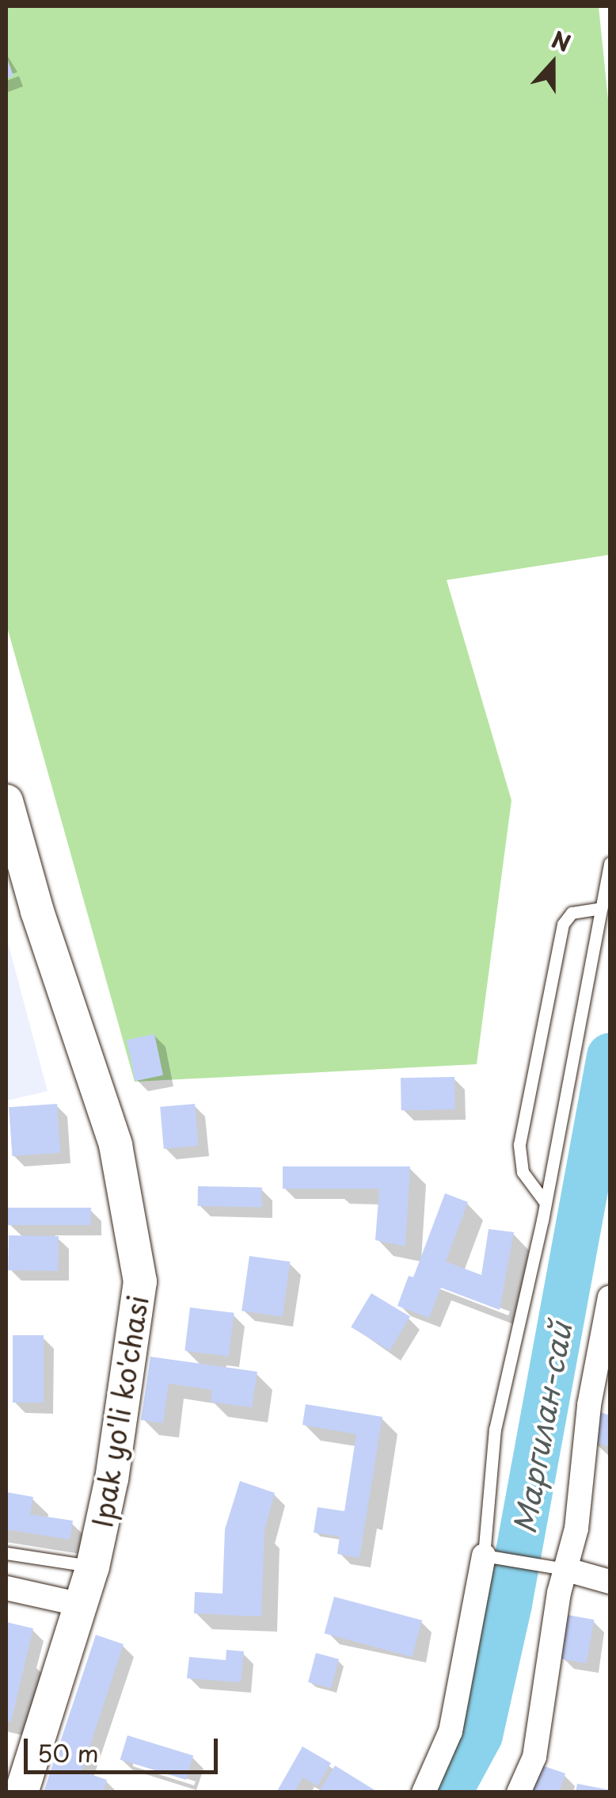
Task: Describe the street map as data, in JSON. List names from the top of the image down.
{
  "streets": {
    "main road": ["Ipak yo'li ko'chasi"]
  },
  "water": ["Маргилан-сай"],
  "scale_bar": "50 m",
  "north": "top"
}
